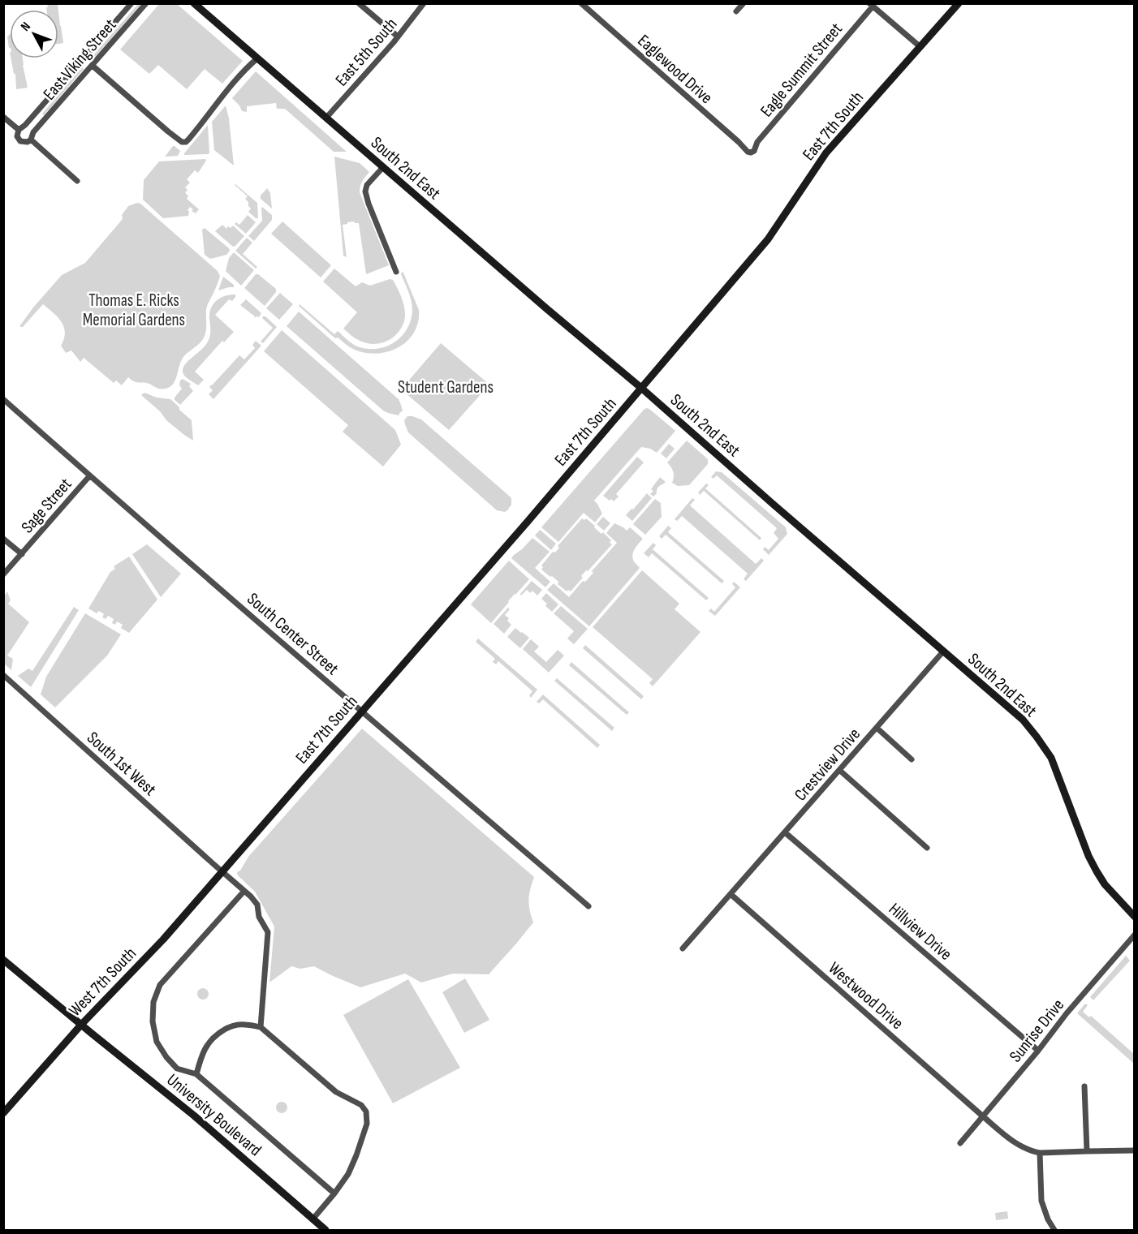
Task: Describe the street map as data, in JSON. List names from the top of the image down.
{
  "streets": {
    "main road": [
      "East 7th South",
      "South 2nd East",
      "West 7th South",
      "University Boulevard"
    ],
    "street": [
      "East 5th South",
      "East Viking Street",
      "Eaglewood Drive",
      "Eagle Summit Street",
      "Sage Street",
      "South Center Street",
      "South 1st West",
      "Crestview Drive",
      "Hillview Drive",
      "Westwood Drive",
      "Sunrise Drive"
    ]
  },
  "crossings": [
    ["East 5th South", "South 2nd East"],
    ["Eaglewood Drive", "Eagle Summit Street"],
    ["East 7th South", "South 2nd East"],
    ["East 7th South", "South Center Street"],
    ["East 7th South", "South 1st West"],
    ["East 7th South", "West 7th South"],
    ["South 2nd East", "Crestview Drive"],
    ["Sage Street", "South Center Street"],
    ["South 1st West", "West 7th South"],
    ["Crestview Drive", "Hillview Drive"],
    ["Crestview Drive", "Westwood Drive"],
    ["Hillview Drive", "Sunrise Drive"],
    ["West 7th South", "University Boulevard"],
    ["Westwood Drive", "Sunrise Drive"]
  ],
  "parks": ["Thomas E. Ricks Memorial Gardens", "Student Gardens"],
  "north": "top left"
}
